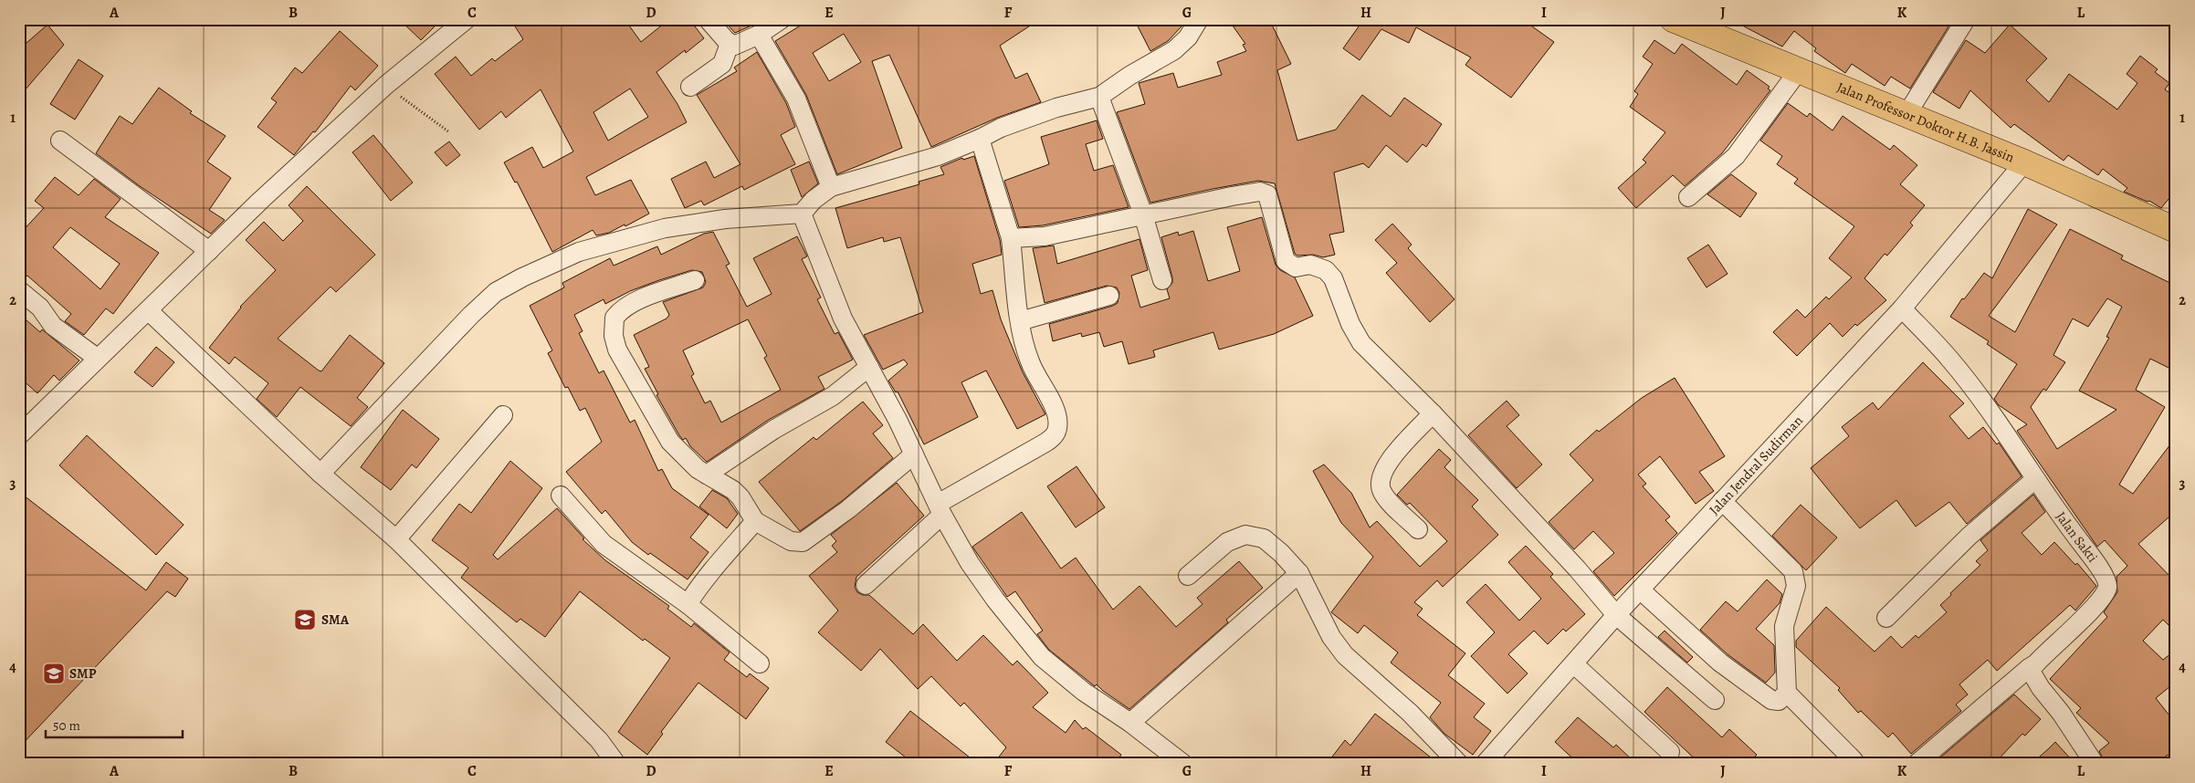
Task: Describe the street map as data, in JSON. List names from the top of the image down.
{
  "streets": {
    "highway": ["Jalan Professor Doktor H.B. Jassin"],
    "street": ["Jalan Jendral Sudirman", "Jalan Sakti"]
  },
  "crossings": [
    ["Jalan Professor Doktor H.B. Jassin", "Jalan Jendral Sudirman"],
    ["Jalan Jendral Sudirman", "Jalan Sakti"]
  ],
  "places": {
    "school or university": ["SMA", "SMP"]
  },
  "scale_bar": "50 m",
  "grid": {
    "columns": [
      "A",
      "B",
      "C",
      "D",
      "E",
      "F",
      "G",
      "H",
      "I",
      "J",
      "K",
      "L"
    ],
    "rows": [
      "1",
      "2",
      "3",
      "4"
    ]
  }
}
